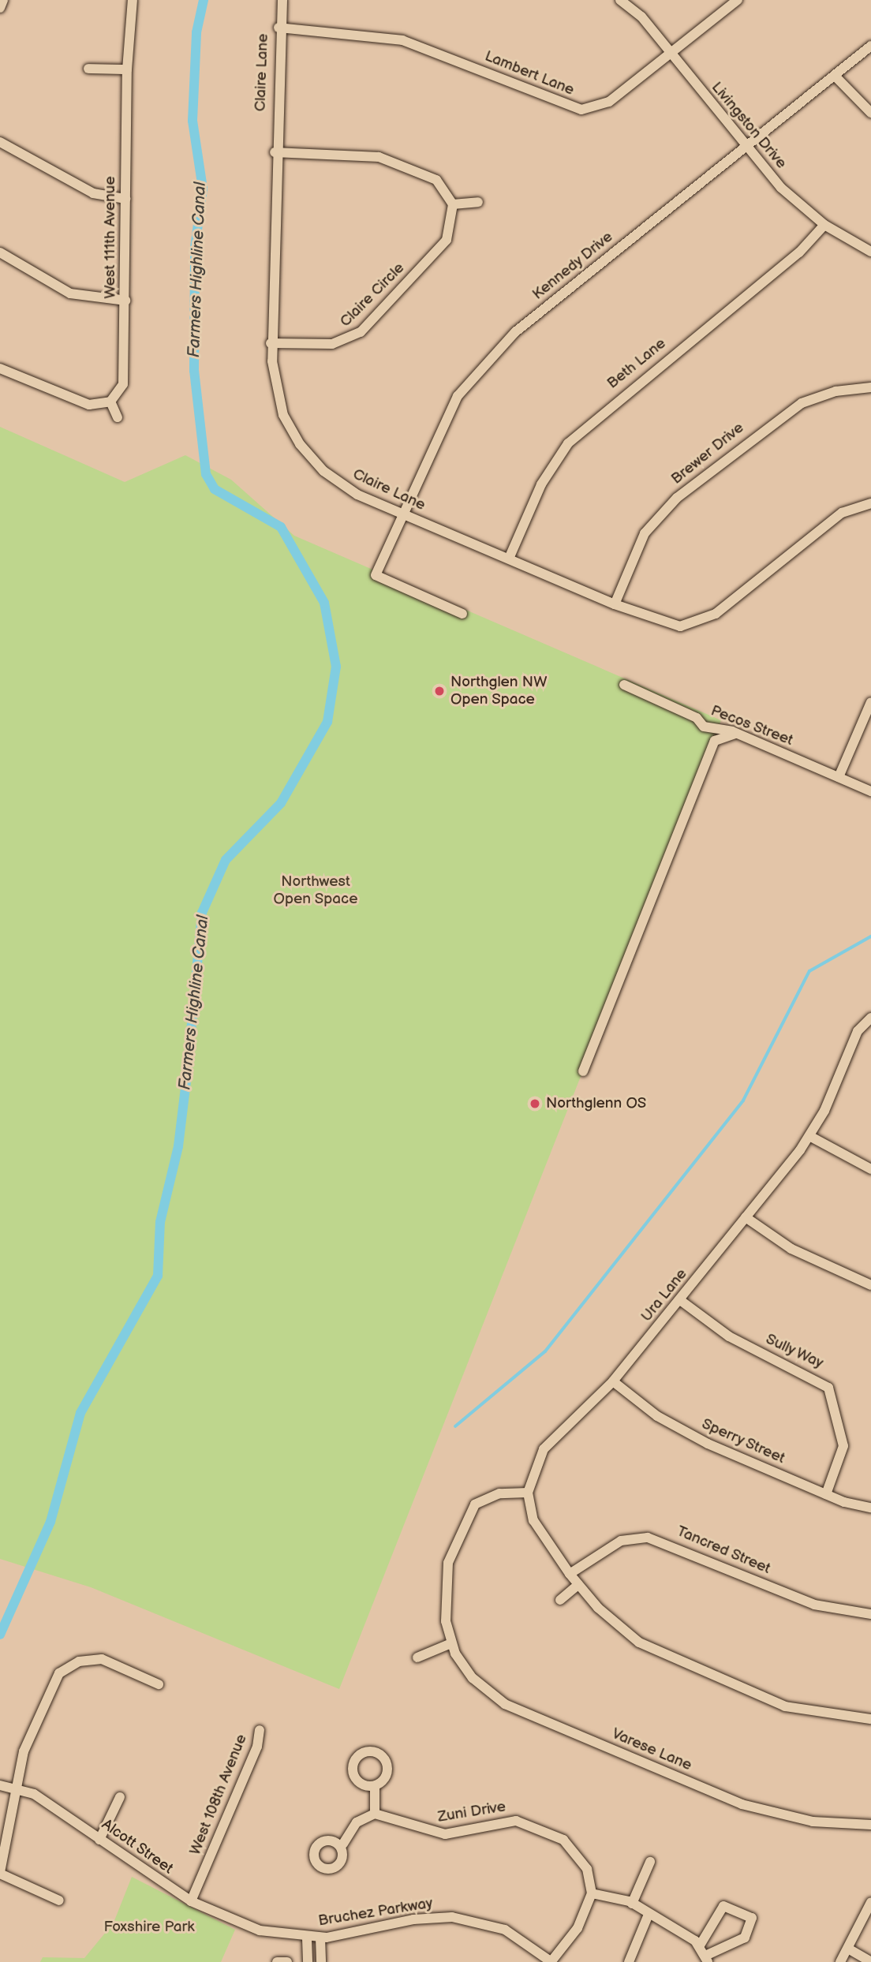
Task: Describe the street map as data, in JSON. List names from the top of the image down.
{
  "streets": {
    "street": [
      "Claire Lane",
      "Lambert Lane",
      "Livingston Drive",
      "West 111th Avenue",
      "Kennedy Drive",
      "Claire Circle",
      "Beth Lane",
      "Brewer Drive",
      "Pecos Street",
      "Ura Lane",
      "Sully Way",
      "Sperry Street",
      "Tancred Street",
      "Varese Lane",
      "West 108th Avenue",
      "Zuni Drive",
      "Alcott Street",
      "Bruchez Parkway"
    ]
  },
  "crossings": [
    ["Claire Lane", "Lambert Lane"],
    ["Claire Lane", "Kennedy Drive"],
    ["Claire Lane", "Claire Circle"],
    ["Claire Lane", "Beth Lane"],
    ["Claire Lane", "Brewer Drive"],
    ["Lambert Lane", "Livingston Drive"],
    ["Livingston Drive", "Kennedy Drive"],
    ["Livingston Drive", "Beth Lane"],
    ["Ura Lane", "Sully Way"],
    ["Ura Lane", "Sperry Street"],
    ["Ura Lane", "Varese Lane"],
    ["Sully Way", "Sperry Street"],
    ["West 108th Avenue", "Alcott Street"],
    ["Alcott Street", "Bruchez Parkway"]
  ],
  "water": ["Farmers Highline Canal"],
  "parks": ["Northwest Open Space", "Foxshire Park"],
  "places": ["Northglen NW Open Space", "Northglenn OS"]
}
